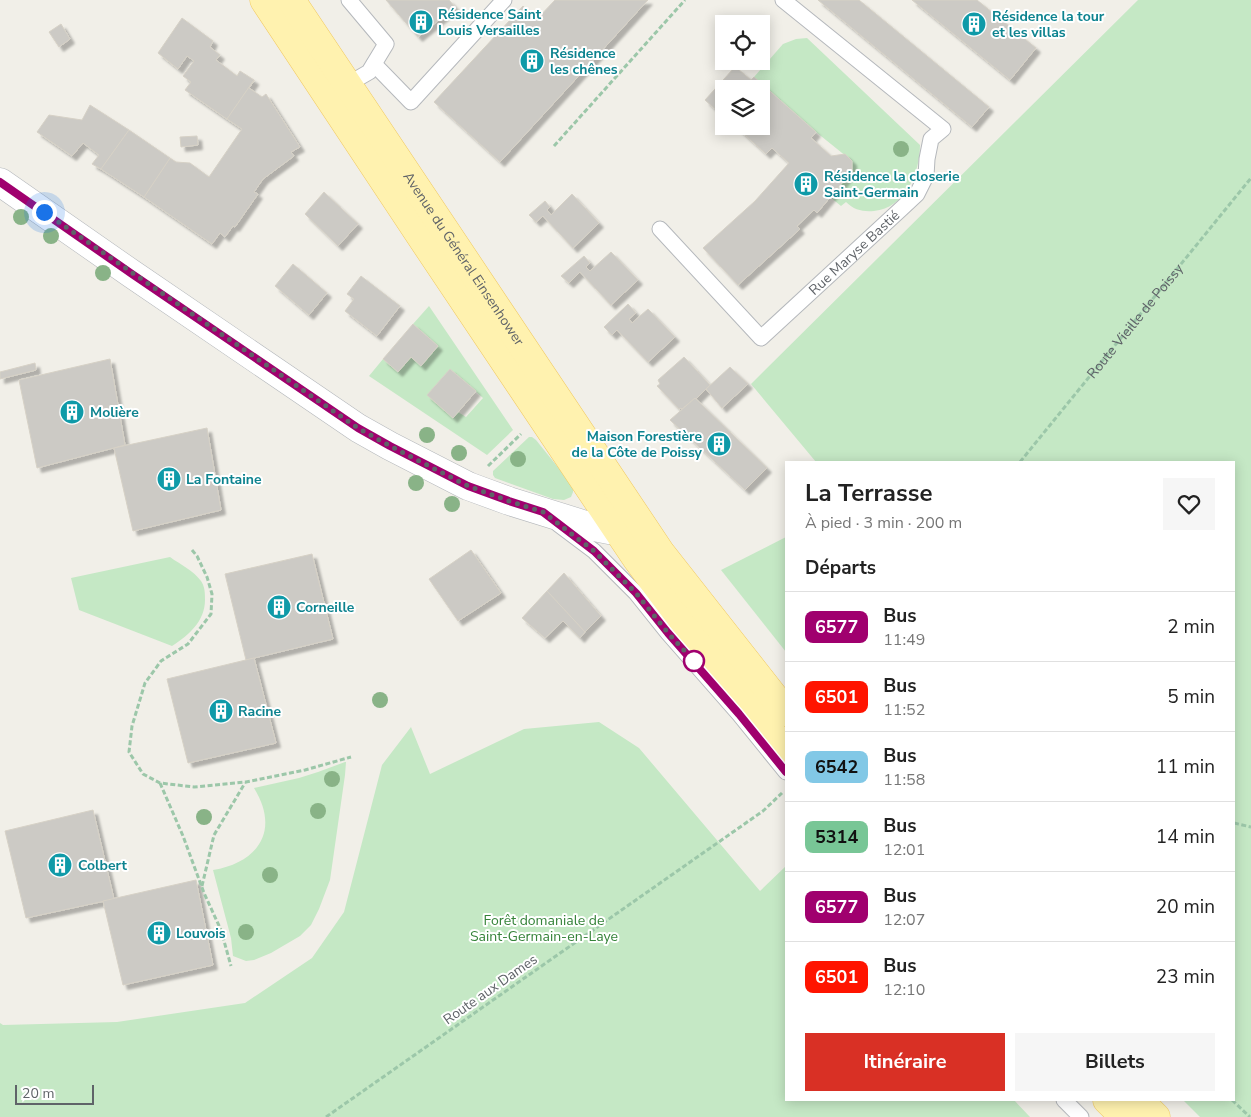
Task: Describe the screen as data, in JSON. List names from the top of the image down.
{
  "streets": {
    "main road": ["Avenue du Général Einsenhower"],
    "lane": ["Rue Maryse Bastié"],
    "path": ["Route Vieille de Poissy", "Route aux Dames"]
  },
  "parks": ["Forêt domaniale de Saint-Germain-en-Laye"],
  "places": {
    "building": [
      "Résidence Saint Louis Versailles",
      "Résidence la tour et les villas",
      "Résidence les chênes",
      "Résidence la closerie Saint-Germain",
      "Molière",
      "Maison Forestière de la Côte de Poissy",
      "La Fontaine",
      "Corneille",
      "Racine",
      "Colbert",
      "Louvois"
    ]
  },
  "lines": ["bus line 6577"],
  "scale_bar": "20 m",
  "page": {
    "heading": [
      ["La Terrasse", "À pied · 3 min · 200 m"],
      "Départs"
    ],
    "list": [
      {
        "mark": "6577",
        "name": "Bus",
        "note": "11:49",
        "value": "2 min"
      },
      {
        "mark": "6501",
        "name": "Bus",
        "note": "11:52",
        "value": "5 min"
      },
      {
        "mark": "6542",
        "name": "Bus",
        "note": "11:58",
        "value": "11 min"
      },
      {
        "mark": "5314",
        "name": "Bus",
        "note": "12:01",
        "value": "14 min"
      },
      {
        "mark": "6577",
        "name": "Bus",
        "note": "12:07",
        "value": "20 min"
      },
      {
        "mark": "6501",
        "name": "Bus",
        "note": "12:10",
        "value": "23 min"
      }
    ],
    "buttons": ["Itinéraire", "Billets"],
    "scale": "20 m"
  }
}
